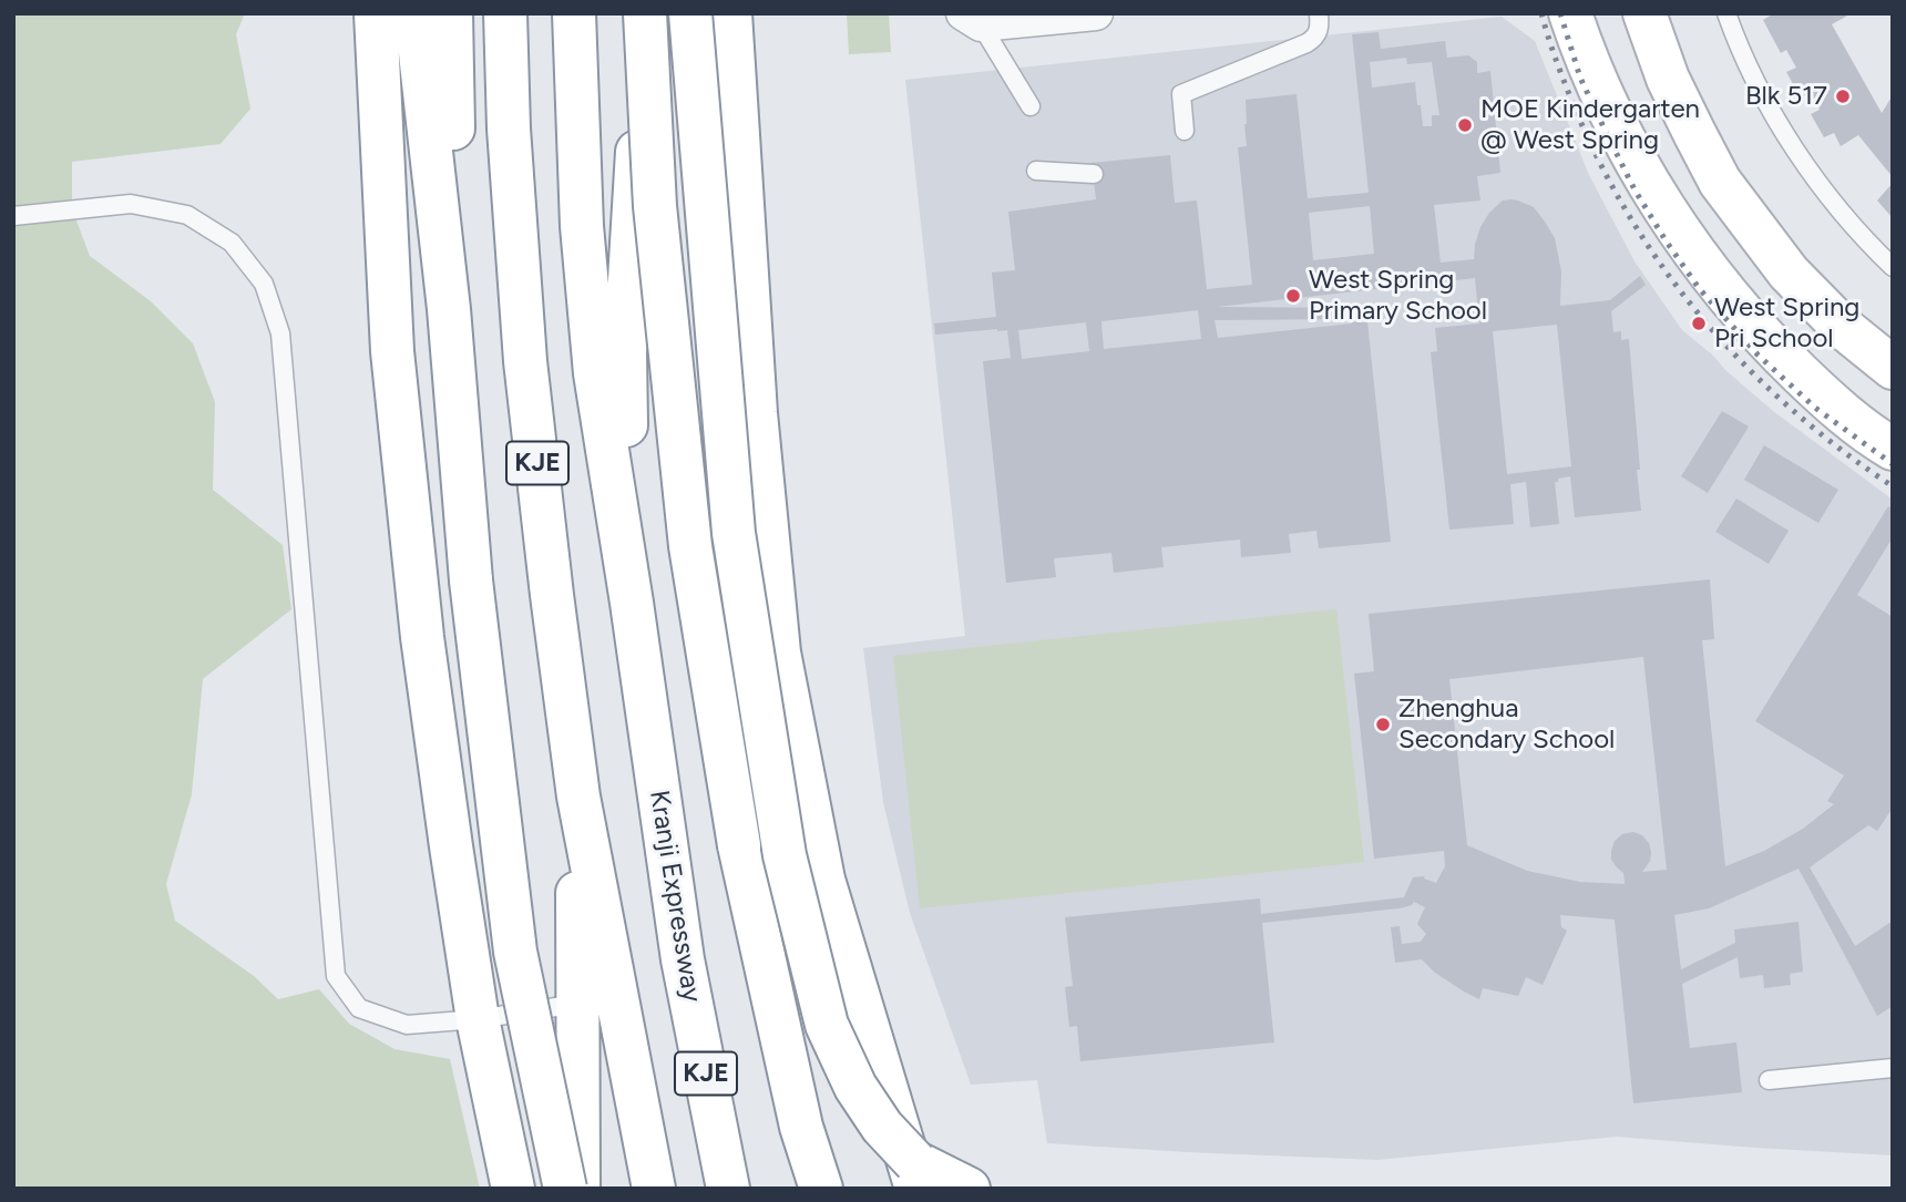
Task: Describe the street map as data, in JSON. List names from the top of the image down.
{
  "streets": {
    "main road": ["KJE", "Kranji Expressway"]
  },
  "crossings": [
    ["KJE", "Kranji Expressway"]
  ],
  "places": [
    "Blk 517",
    "MOE Kindergarten @ West Spring",
    "West Spring Primary School",
    "West Spring Pri School",
    "Zhenghua Secondary School"
  ]
}
